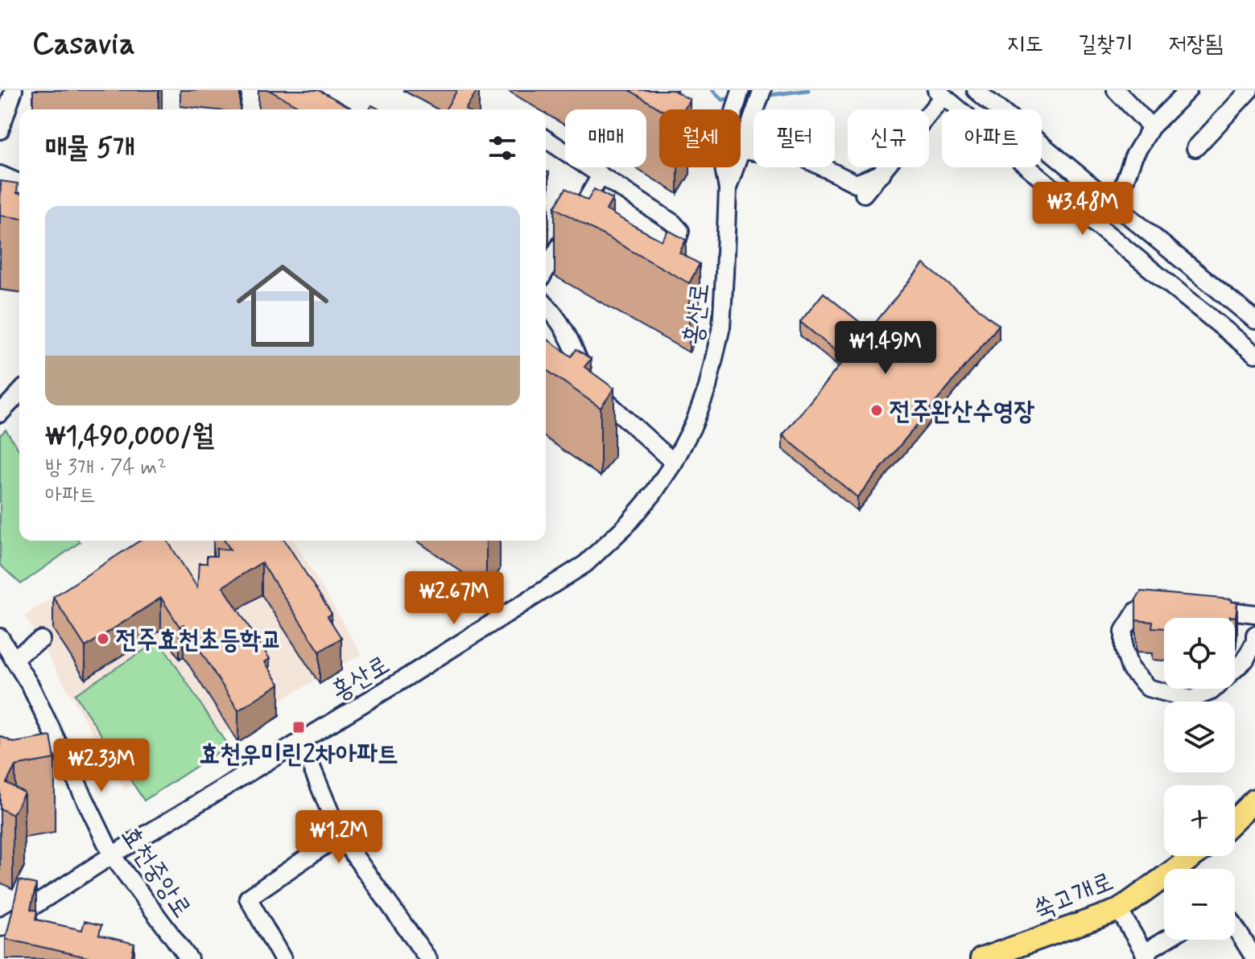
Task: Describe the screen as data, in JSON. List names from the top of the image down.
{
  "streets": {
    "main road": ["쑥고개로"],
    "street": ["홍산로", "효천중앙로"]
  },
  "crossings": [
    ["홍산로", "효천중앙로"]
  ],
  "places": {
    "other": ["전주완산수영장", "전주효천초등학교"],
    "transit": ["효천우미린2차아파트"]
  },
  "page": {
    "header": "Casavia",
    "nav": ["지도", "길찾기", "저장됨"],
    "chip": [
      "매매",
      "월세",
      "필터",
      "신규",
      "아파트"
    ],
    "heading": "매물 5개",
    "price": [
      "₩3.48M",
      "₩1.49M",
      "₩2.67M",
      "₩2.33M",
      "₩1.2M"
    ],
    "list": [
      {
        "name": "₩1,490,000/월",
        "note": "방 3개 · 74 m² · 아파트"
      }
    ],
    "map_buttons": ["+", "−"]
  }
}
